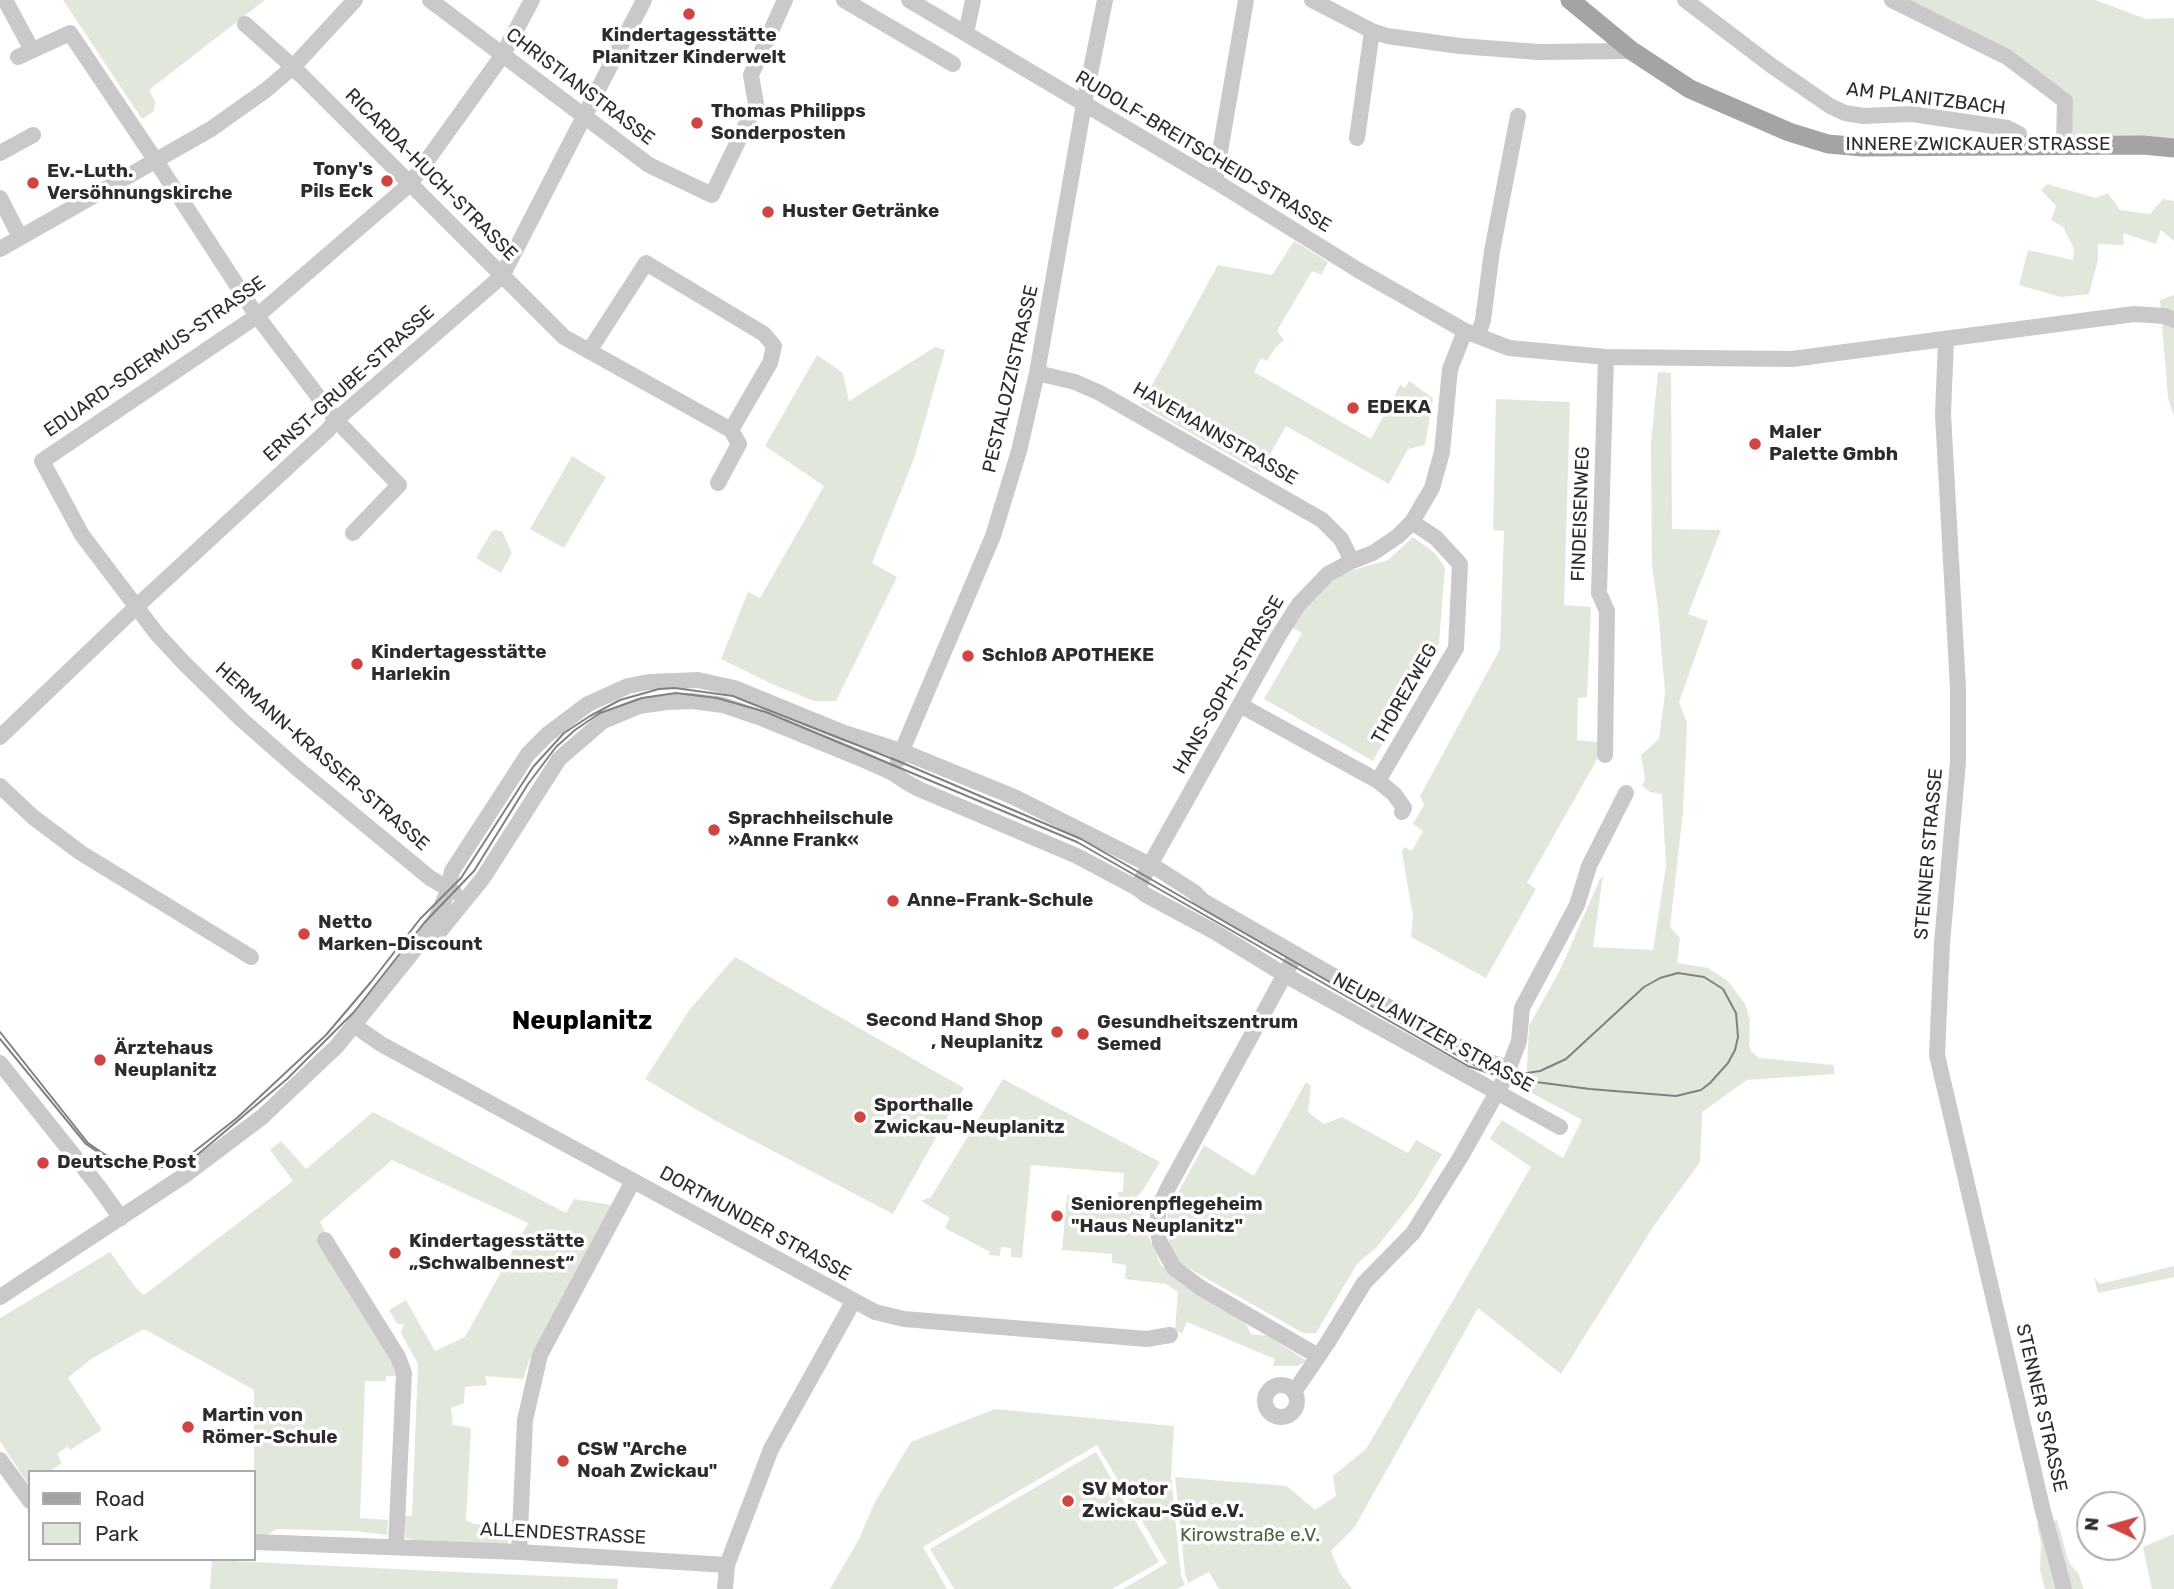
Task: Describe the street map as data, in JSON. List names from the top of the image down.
{
  "streets": {
    "main road": ["INNERE ZWICKAUER STRASSE"],
    "street": [
      "CHRISTIANSTRASSE",
      "AM PLANITZBACH",
      "RUDOLF-BREITSCHEID-STRASSE",
      "RICARDA-HUCH-STRASSE",
      "EDUARD-SOERMUS-STRASSE",
      "PESTALOZZISTRASSE",
      "ERNST-GRUBE-STRASSE",
      "HAVEMANNSTRASSE",
      "FINDEISENWEG",
      "HANS-SOPH-STRASSE",
      "THOREZWEG",
      "HERMANN-KRASSER-STRASSE",
      "STENNER STRASSE",
      "NEUPLANITZER STRASSE",
      "DORTMUNDER STRASSE",
      "ALLENDESTRASSE"
    ]
  },
  "crossings": [
    ["CHRISTIANSTRASSE", "EDUARD-SOERMUS-STRASSE"],
    ["CHRISTIANSTRASSE", "ERNST-GRUBE-STRASSE"],
    ["AM PLANITZBACH", "INNERE ZWICKAUER STRASSE"],
    ["RUDOLF-BREITSCHEID-STRASSE", "PESTALOZZISTRASSE"],
    ["RUDOLF-BREITSCHEID-STRASSE", "FINDEISENWEG"],
    ["RUDOLF-BREITSCHEID-STRASSE", "HANS-SOPH-STRASSE"],
    ["RUDOLF-BREITSCHEID-STRASSE", "STENNER STRASSE"],
    ["RICARDA-HUCH-STRASSE", "EDUARD-SOERMUS-STRASSE"],
    ["RICARDA-HUCH-STRASSE", "ERNST-GRUBE-STRASSE"],
    ["EDUARD-SOERMUS-STRASSE", "HERMANN-KRASSER-STRASSE"],
    ["PESTALOZZISTRASSE", "HAVEMANNSTRASSE"],
    ["PESTALOZZISTRASSE", "NEUPLANITZER STRASSE"],
    ["ERNST-GRUBE-STRASSE", "HERMANN-KRASSER-STRASSE"],
    ["HAVEMANNSTRASSE", "HANS-SOPH-STRASSE"],
    ["HANS-SOPH-STRASSE", "THOREZWEG"],
    ["HANS-SOPH-STRASSE", "NEUPLANITZER STRASSE"],
    ["HERMANN-KRASSER-STRASSE", "NEUPLANITZER STRASSE"],
    ["NEUPLANITZER STRASSE", "DORTMUNDER STRASSE"]
  ],
  "districts": ["Neuplanitz"],
  "parks": ["Kirowstraße e.V."],
  "places": [
    "Kindertagesstätte Planitzer Kinderwelt",
    "Thomas Philipps Sonderposten",
    "Tony's Pils Eck",
    "Ev.-Luth. Versöhnungskirche",
    "Huster Getränke",
    "EDEKA",
    "Maler Palette Gmbh",
    "Schloß APOTHEKE",
    "Kindertagesstätte Harlekin",
    "Sprachheilschule »Anne Frank«",
    "Anne-Frank-Schule",
    "Netto Marken-Discount",
    "Second Hand Shop , Neuplanitz",
    "Gesundheitszentrum Semed",
    "Ärztehaus Neuplanitz",
    "Sporthalle Zwickau-Neuplanitz",
    "Deutsche Post",
    "Seniorenpflegeheim \"Haus Neuplanitz\"",
    "Kindertagesstätte „Schwalbennest“",
    "Martin von Römer-Schule",
    "CSW \"Arche Noah Zwickau\"",
    "SV Motor Zwickau-Süd e.V."
  ],
  "legend": ["Road", "Park"],
  "north": "left"
}
